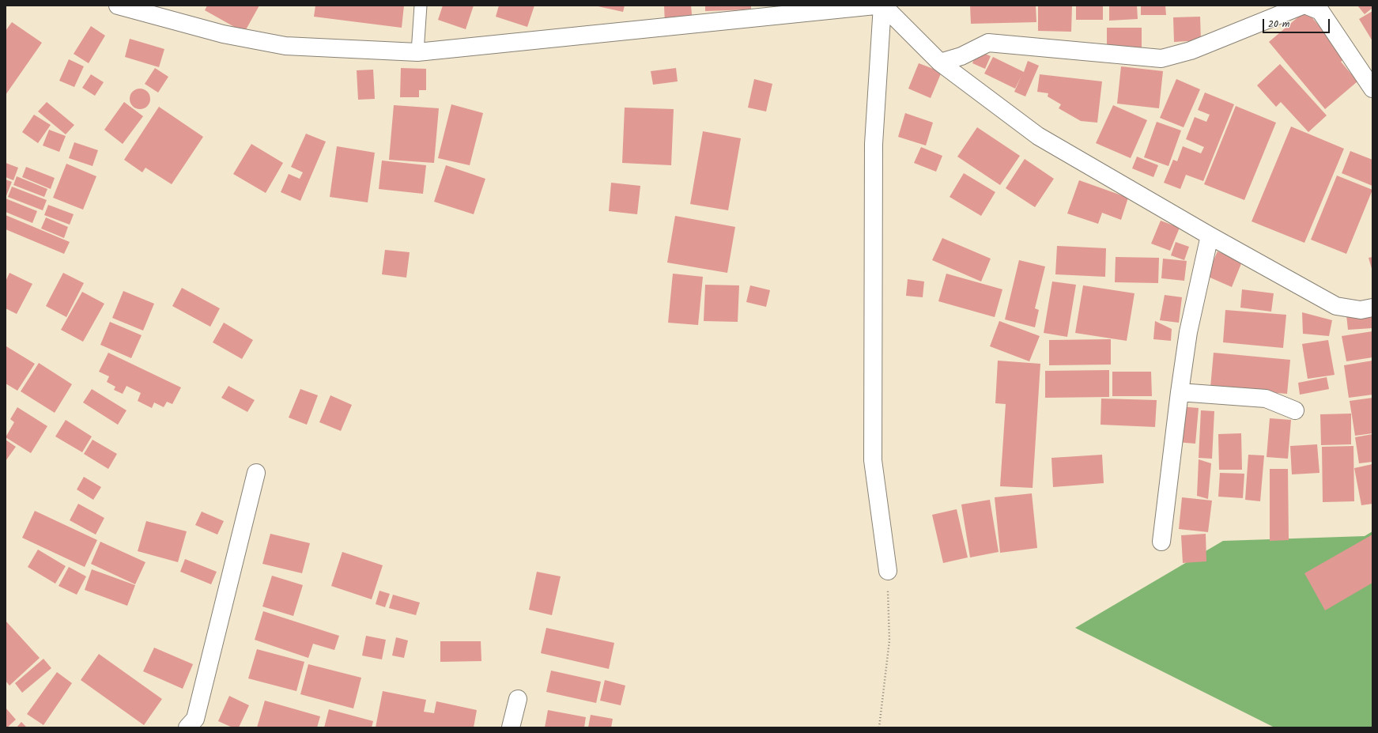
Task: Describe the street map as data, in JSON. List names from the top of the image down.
{
  "scale_bar": "20 m"
}
